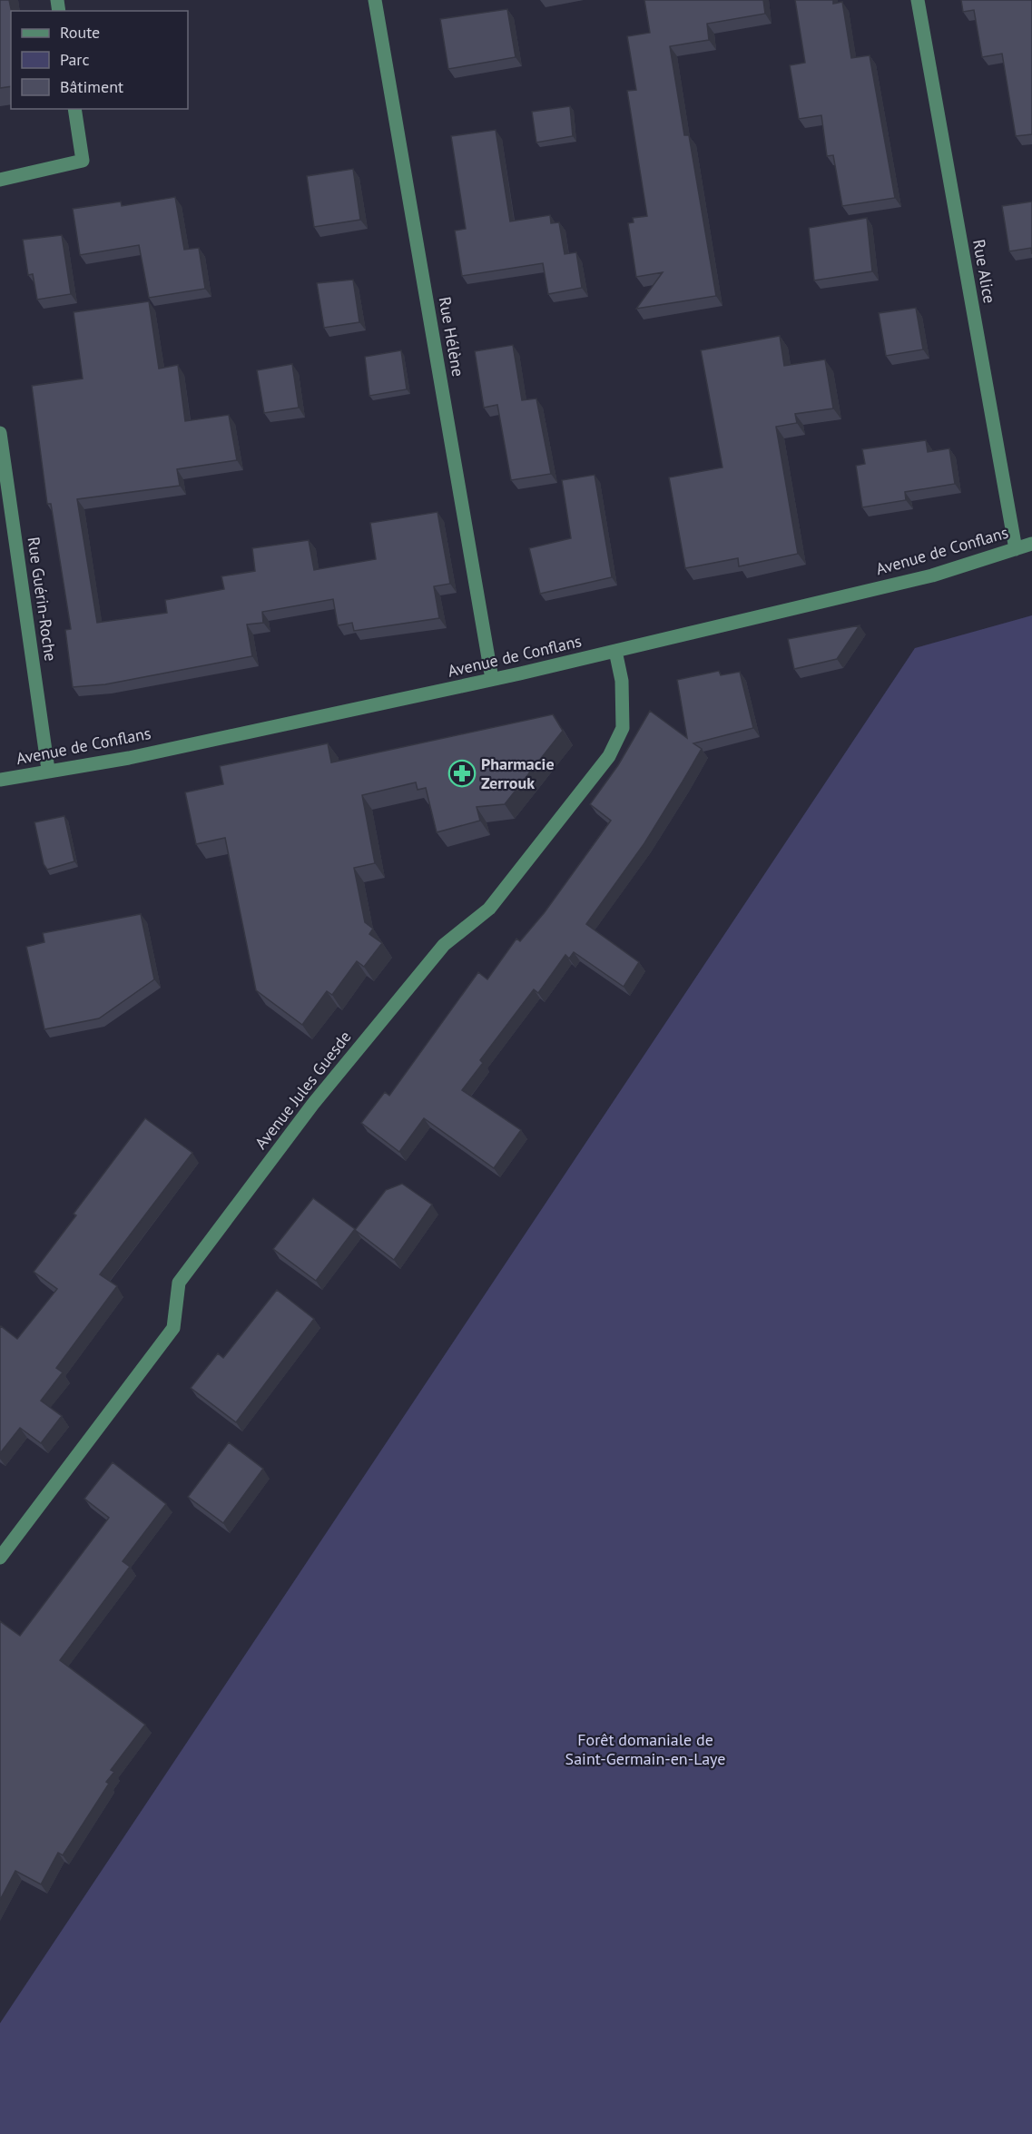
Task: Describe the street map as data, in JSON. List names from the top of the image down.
{
  "streets": {
    "street": [
      "Rue Alice",
      "Rue Hélène",
      "Avenue de Conflans",
      "Rue Guérin-Roche",
      "Avenue Jules Guesde"
    ]
  },
  "crossings": [
    ["Rue Alice", "Avenue de Conflans"],
    ["Rue Hélène", "Avenue de Conflans"],
    ["Avenue de Conflans", "Rue Guérin-Roche"],
    ["Avenue de Conflans", "Avenue Jules Guesde"]
  ],
  "parks": ["Forêt domaniale de Saint-Germain-en-Laye"],
  "places": {
    "pharmacy": ["Pharmacie Zerrouk"]
  },
  "legend": ["Route", "Parc", "Bâtiment"]
}
